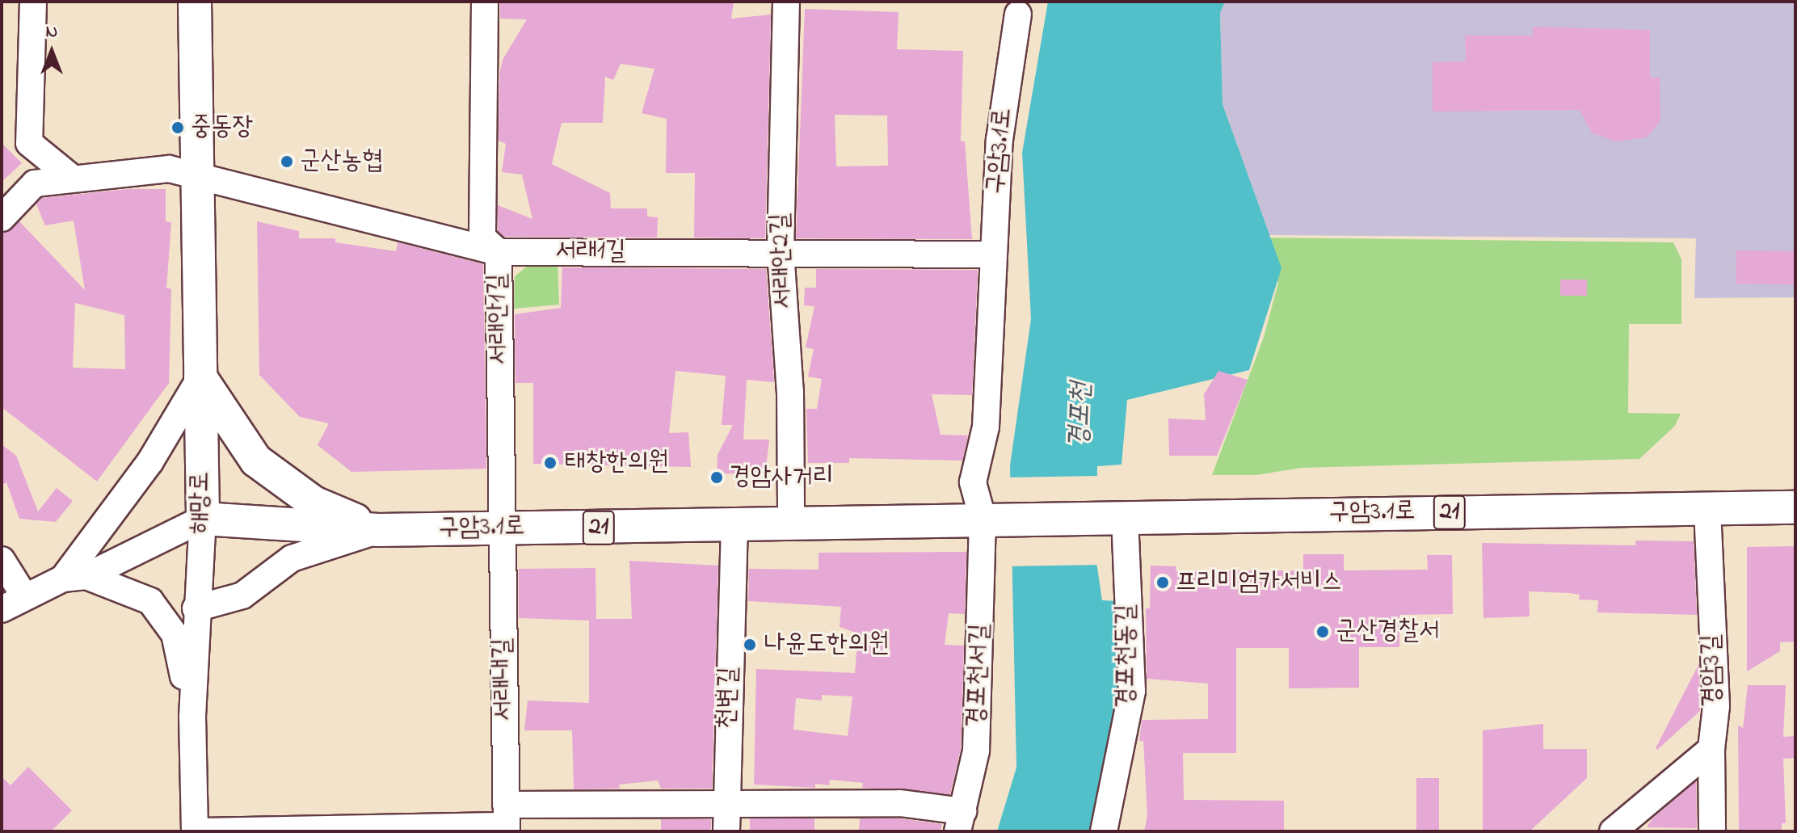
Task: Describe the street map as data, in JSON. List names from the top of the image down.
{
  "streets": {
    "main road": ["구암3.1로", "해망로", "21"],
    "street": [
      "서래1길",
      "서래안2길",
      "서래안1길",
      "경포천동길",
      "경암3길",
      "경포천서길",
      "서래내길",
      "천변길"
    ]
  },
  "crossings": [
    ["구암3.1로", "서래1길"],
    ["구암3.1로", "서래안2길"],
    ["구암3.1로", "서래안1길"],
    ["구암3.1로", "해망로"],
    ["구암3.1로", "21"],
    ["구암3.1로", "경포천동길"],
    ["구암3.1로", "경암3길"],
    ["구암3.1로", "경포천서길"],
    ["구암3.1로", "서래내길"],
    ["구암3.1로", "천변길"],
    ["서래1길", "서래안2길"],
    ["서래1길", "서래안1길"],
    ["서래1길", "해망로"],
    ["서래안1길", "서래내길"],
    ["21", "경포천동길"],
    ["21", "경포천서길"]
  ],
  "water": ["경포천"],
  "places": [
    "중동장",
    "군산농협",
    "태창한의원",
    "경암사거리",
    "프리미엄카서비스",
    "군산경찰서",
    "나윤도한의원"
  ],
  "north": "top"
}
